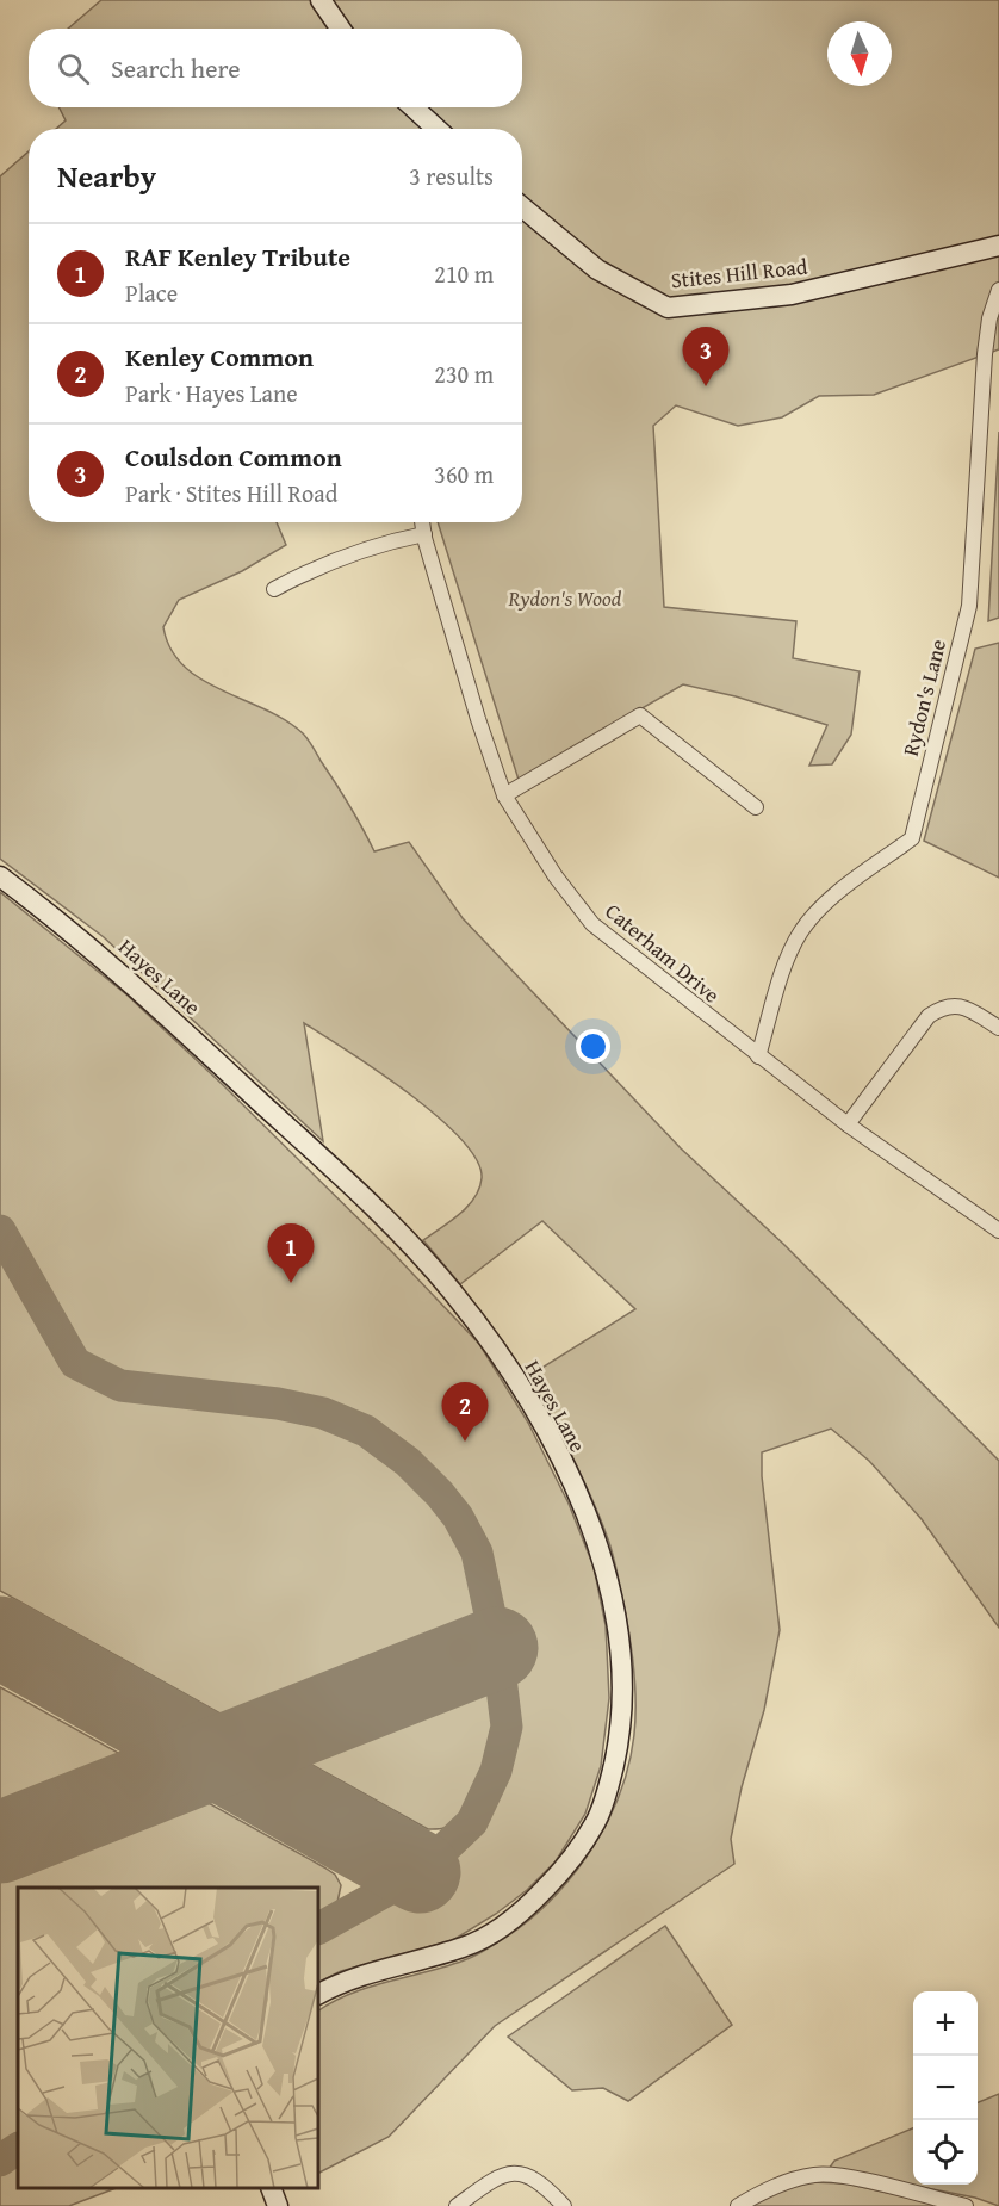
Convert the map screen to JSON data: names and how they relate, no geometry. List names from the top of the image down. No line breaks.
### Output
{"streets":{"street":["Stites Hill Road","Rydon's Lane","Caterham Drive","Hayes Lane"]},"crossings":[["Rydon's Lane","Caterham Drive"]],"parks":["Rydon's Wood"],"north":"bottom","page":{"search":"Search here","heading":["Nearby","3 results"],"list":[{"mark":"1","name":"RAF Kenley Tribute","note":"Place","value":"210 m"},{"mark":"2","name":"Kenley Common","note":"Park · Hayes Lane","value":"230 m"},{"mark":"3","name":"Coulsdon Common","note":"Park · Stites Hill Road","value":"360 m"}],"pins":["3","1","2"],"map_buttons":["+","−"]}}
